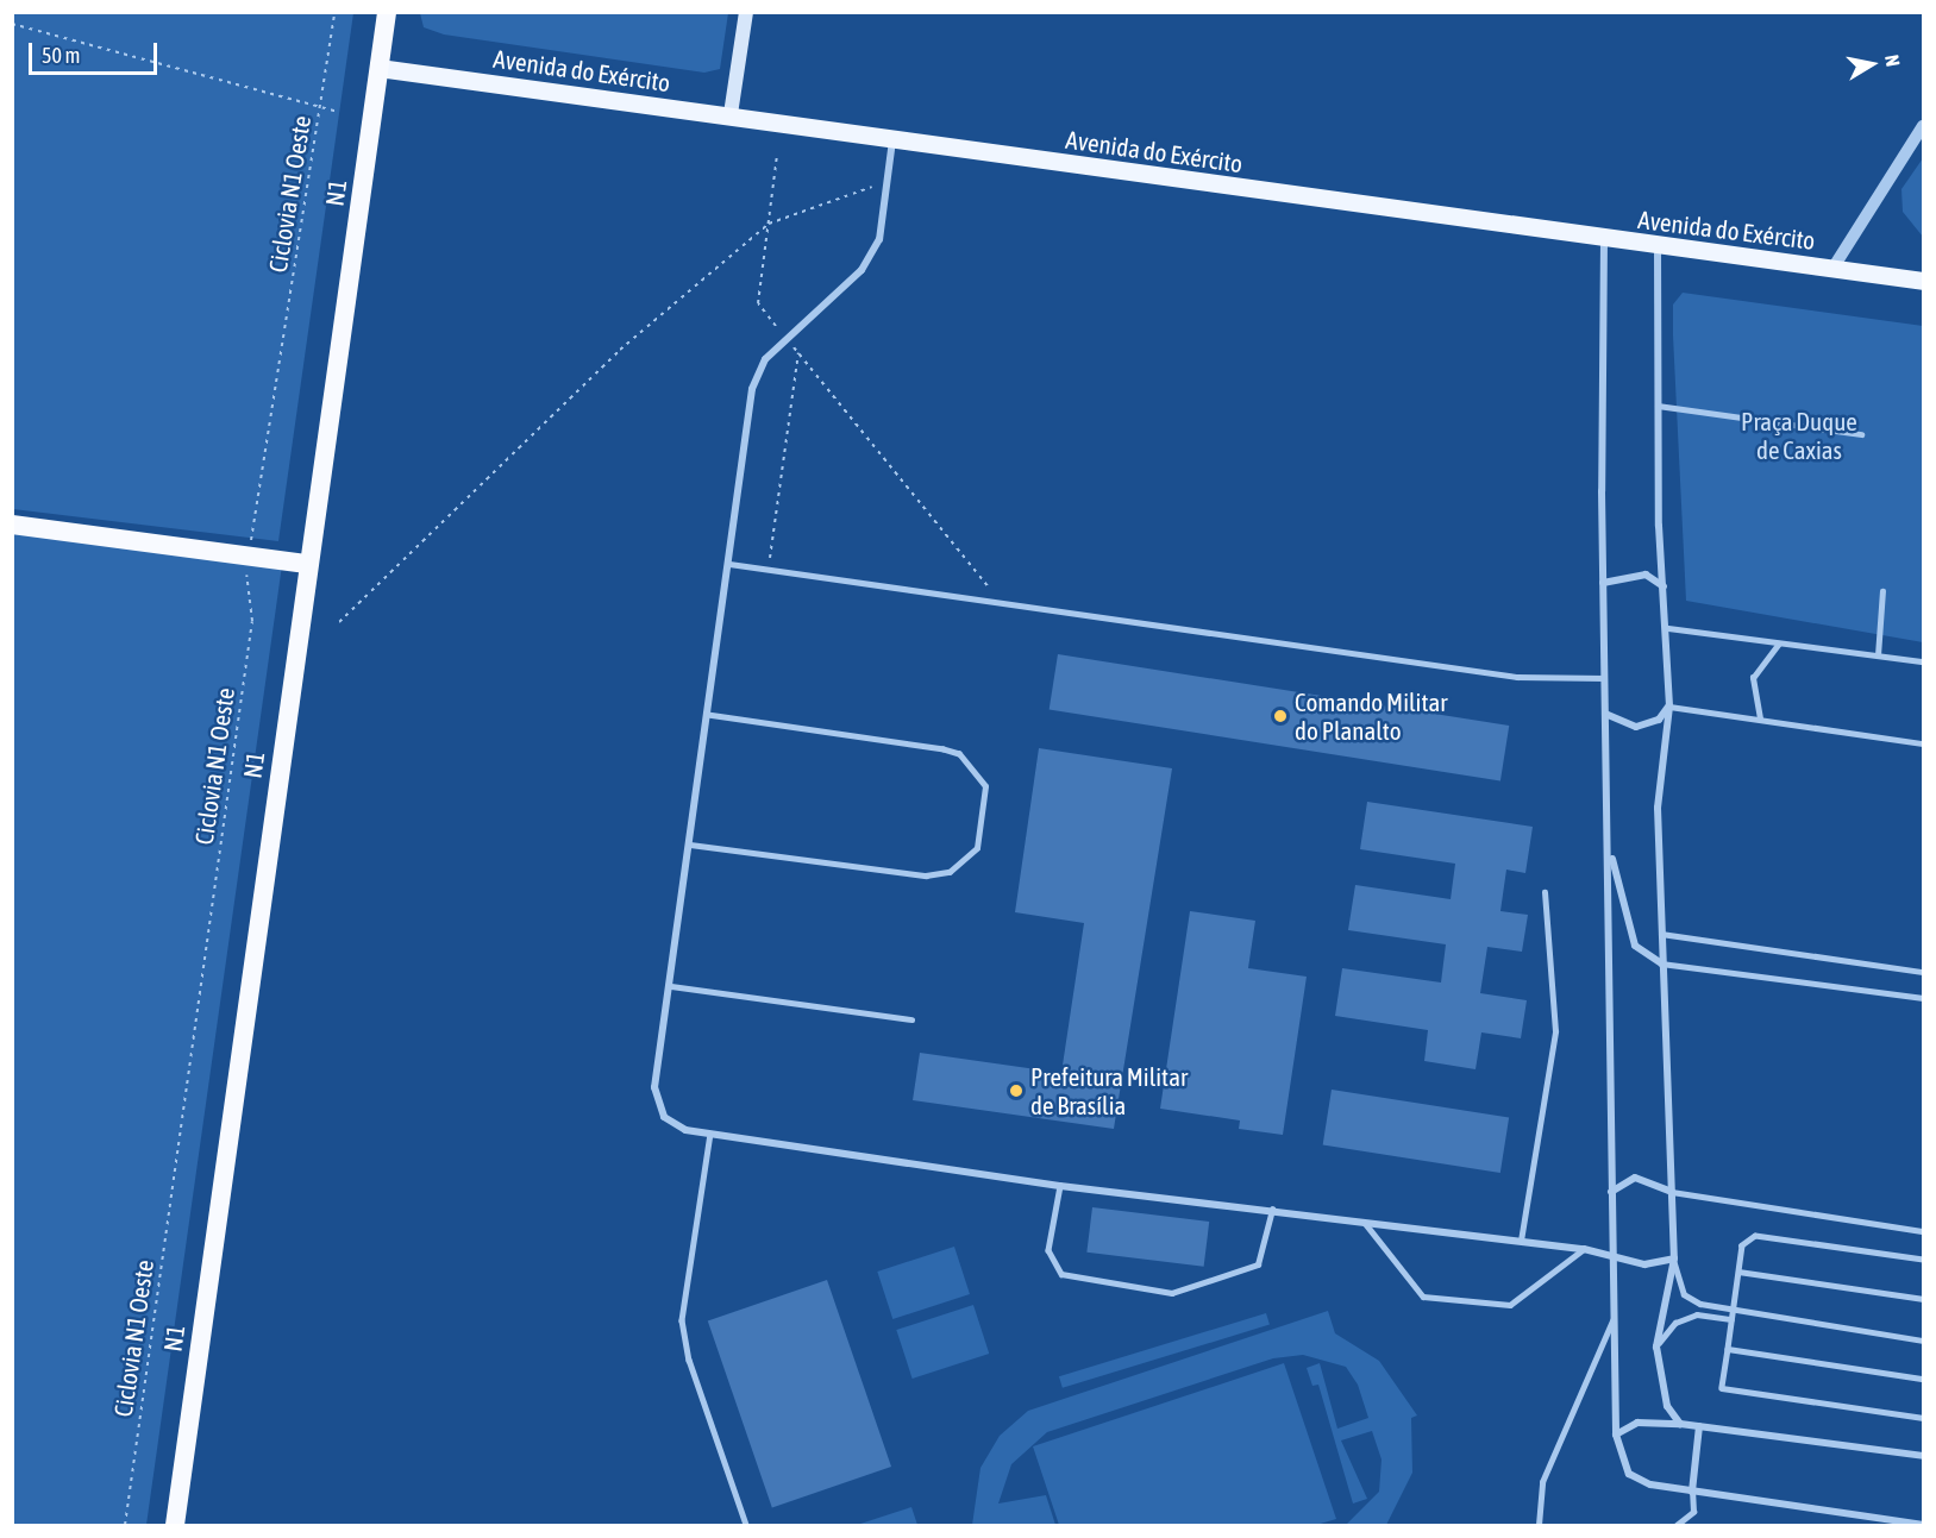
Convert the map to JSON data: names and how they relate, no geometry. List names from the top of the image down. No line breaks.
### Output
{"streets":{"highway":["N1"],"main road":["Avenida do Exército"],"path":["Ciclovia N1 Oeste"]},"crossings":[["Avenida do Exército","N1"]],"parks":["Praça Duque de Caxias"],"places":["Comando Militar do Planalto","Prefeitura Militar de Brasília"],"scale_bar":"50 m","north":"right"}
